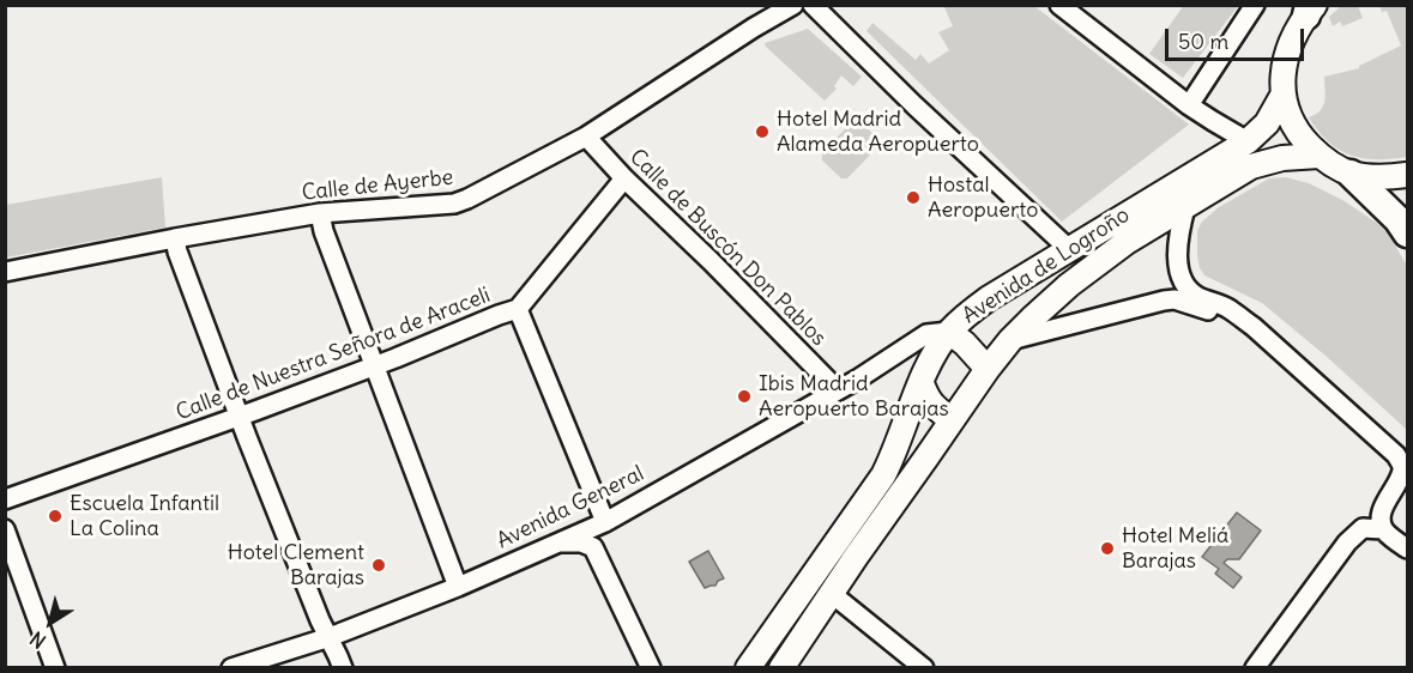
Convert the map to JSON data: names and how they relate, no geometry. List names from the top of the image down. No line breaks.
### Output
{"streets":{"main road":["Avenida de Logroño"],"street":["Calle de Ayerbe","Calle de Buscón Don Pablos","Calle de Nuestra Señora de Araceli","Avenida General"]},"crossings":[["Calle de Ayerbe","Calle de Buscón Don Pablos"],["Calle de Buscón Don Pablos","Calle de Nuestra Señora de Araceli"],["Calle de Buscón Don Pablos","Avenida General"],["Avenida de Logroño","Avenida General"]],"places":["Hotel Madrid Alameda Aeropuerto","Hostal Aeropuerto","Ibis Madrid Aeropuerto Barajas","Escuela Infantil La Colina","Hotel Meliá Barajas","Hotel Clement Barajas"],"scale_bar":"50 m","north":"bottom left"}
